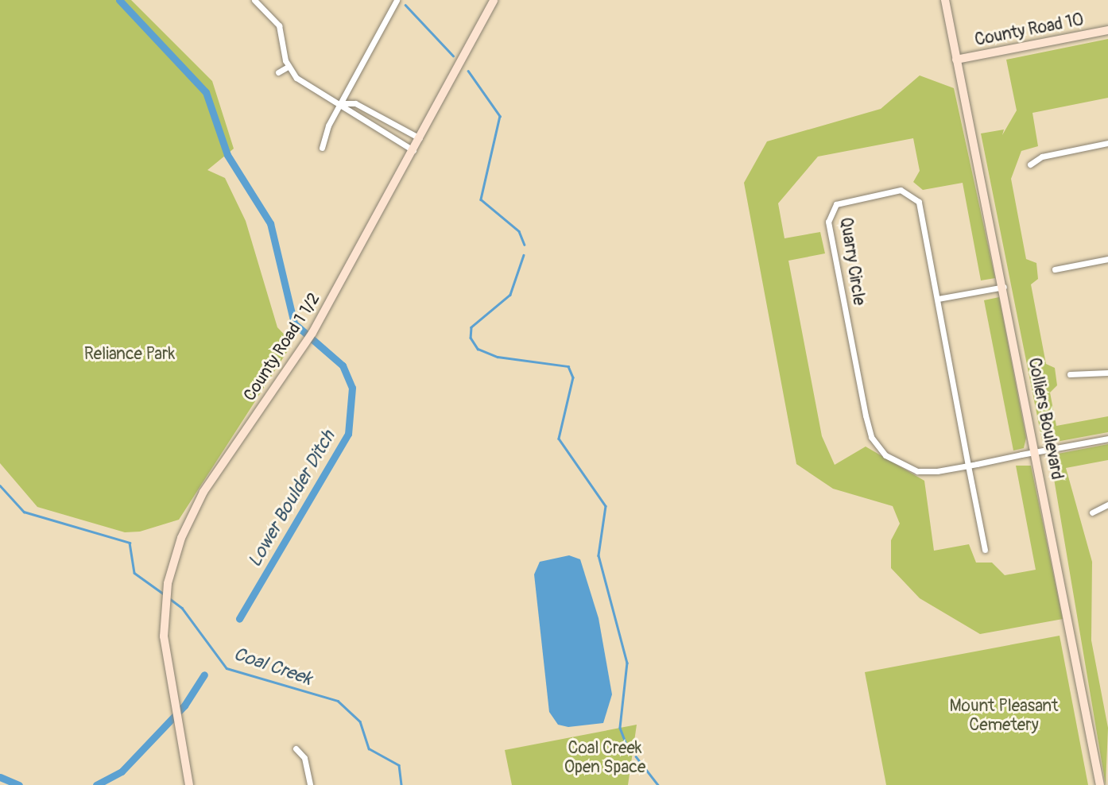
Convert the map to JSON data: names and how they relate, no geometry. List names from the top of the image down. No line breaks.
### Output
{"streets":{"street":["County Road 10","Quarry Circle","County Road 1 1/2","Colliers Boulevard"]},"crossings":[["County Road 10","Colliers Boulevard"],["Quarry Circle","Colliers Boulevard"]],"water":["Lower Boulder Ditch","Coal Creek"],"parks":["Reliance Park","Mount Pleasant Cemetery","Coal Creek Open Space"]}
